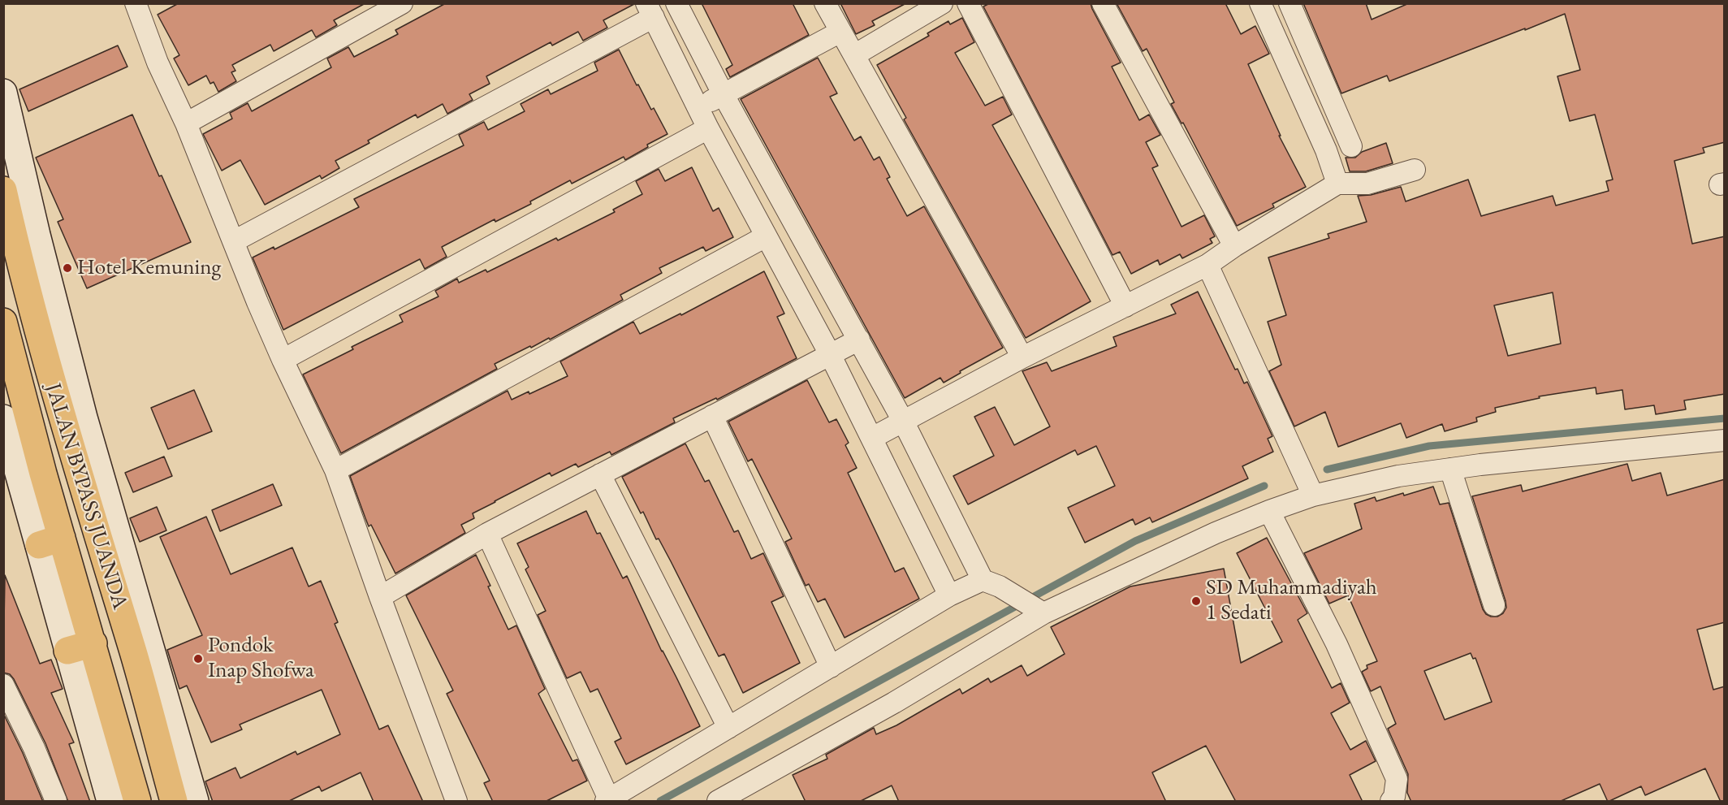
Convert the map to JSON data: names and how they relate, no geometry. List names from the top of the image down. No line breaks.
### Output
{"streets":{"highway":["JALAN BYPASS JUANDA"]},"places":["Hotel Kemuning","SD Muhammadiyah 1 Sedati","Pondok Inap Shofwa"]}
